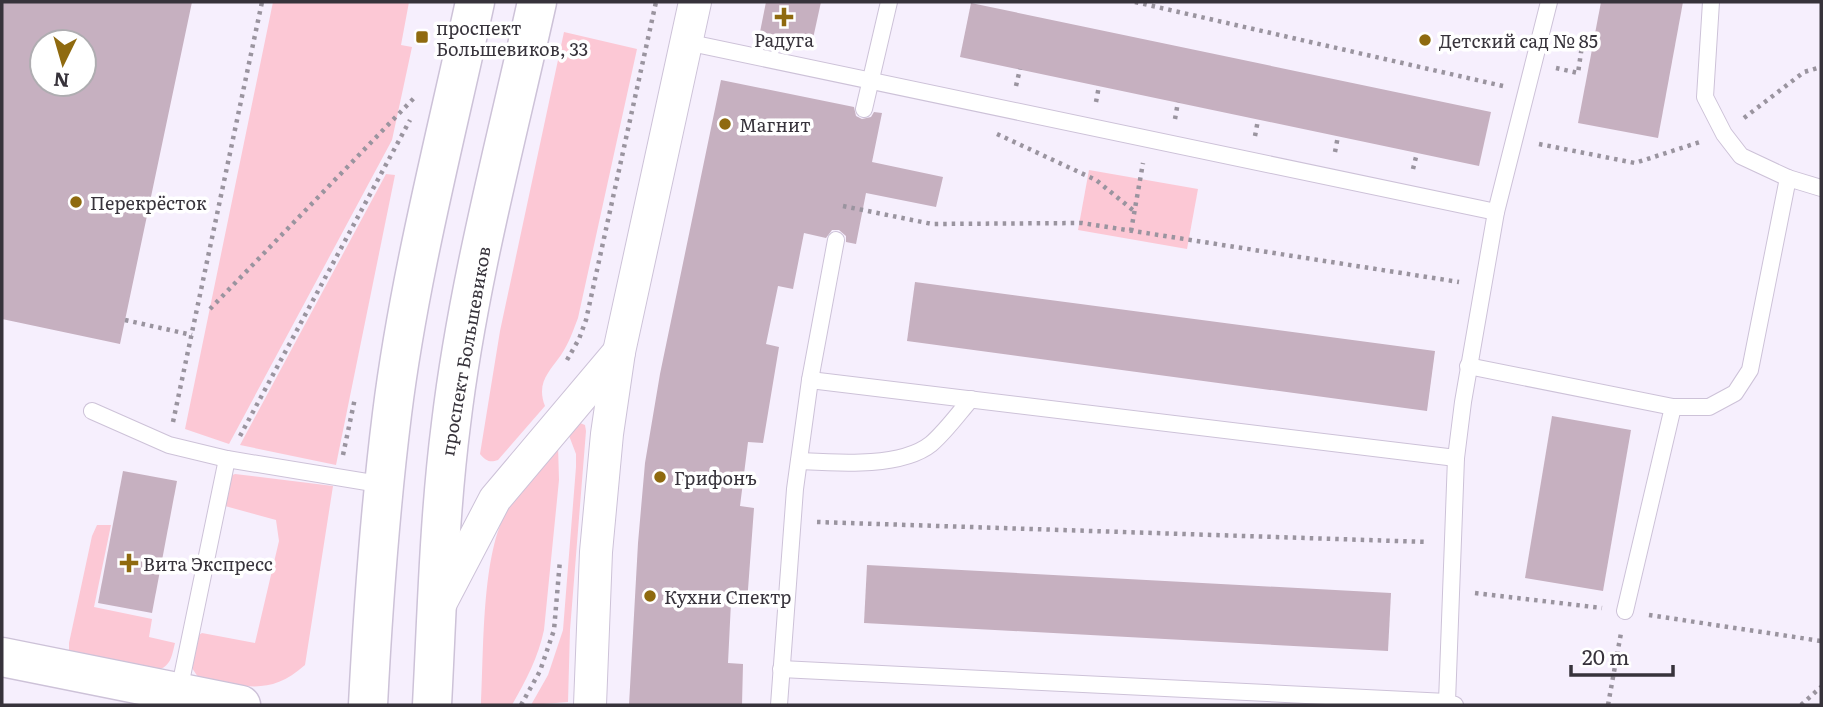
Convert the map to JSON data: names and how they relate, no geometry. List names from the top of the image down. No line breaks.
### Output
{"streets":{"main road":["проспект Большевиков"]},"places":{"health":["Радуга","Вита Экспресс"],"transit":["проспект Большевиков, 33"],"other":["Детский сад № 85","Магнит","Перекрёсток","Грифонъ","Кухни Спектр"]},"scale_bar":"20 m","north":"bottom"}
